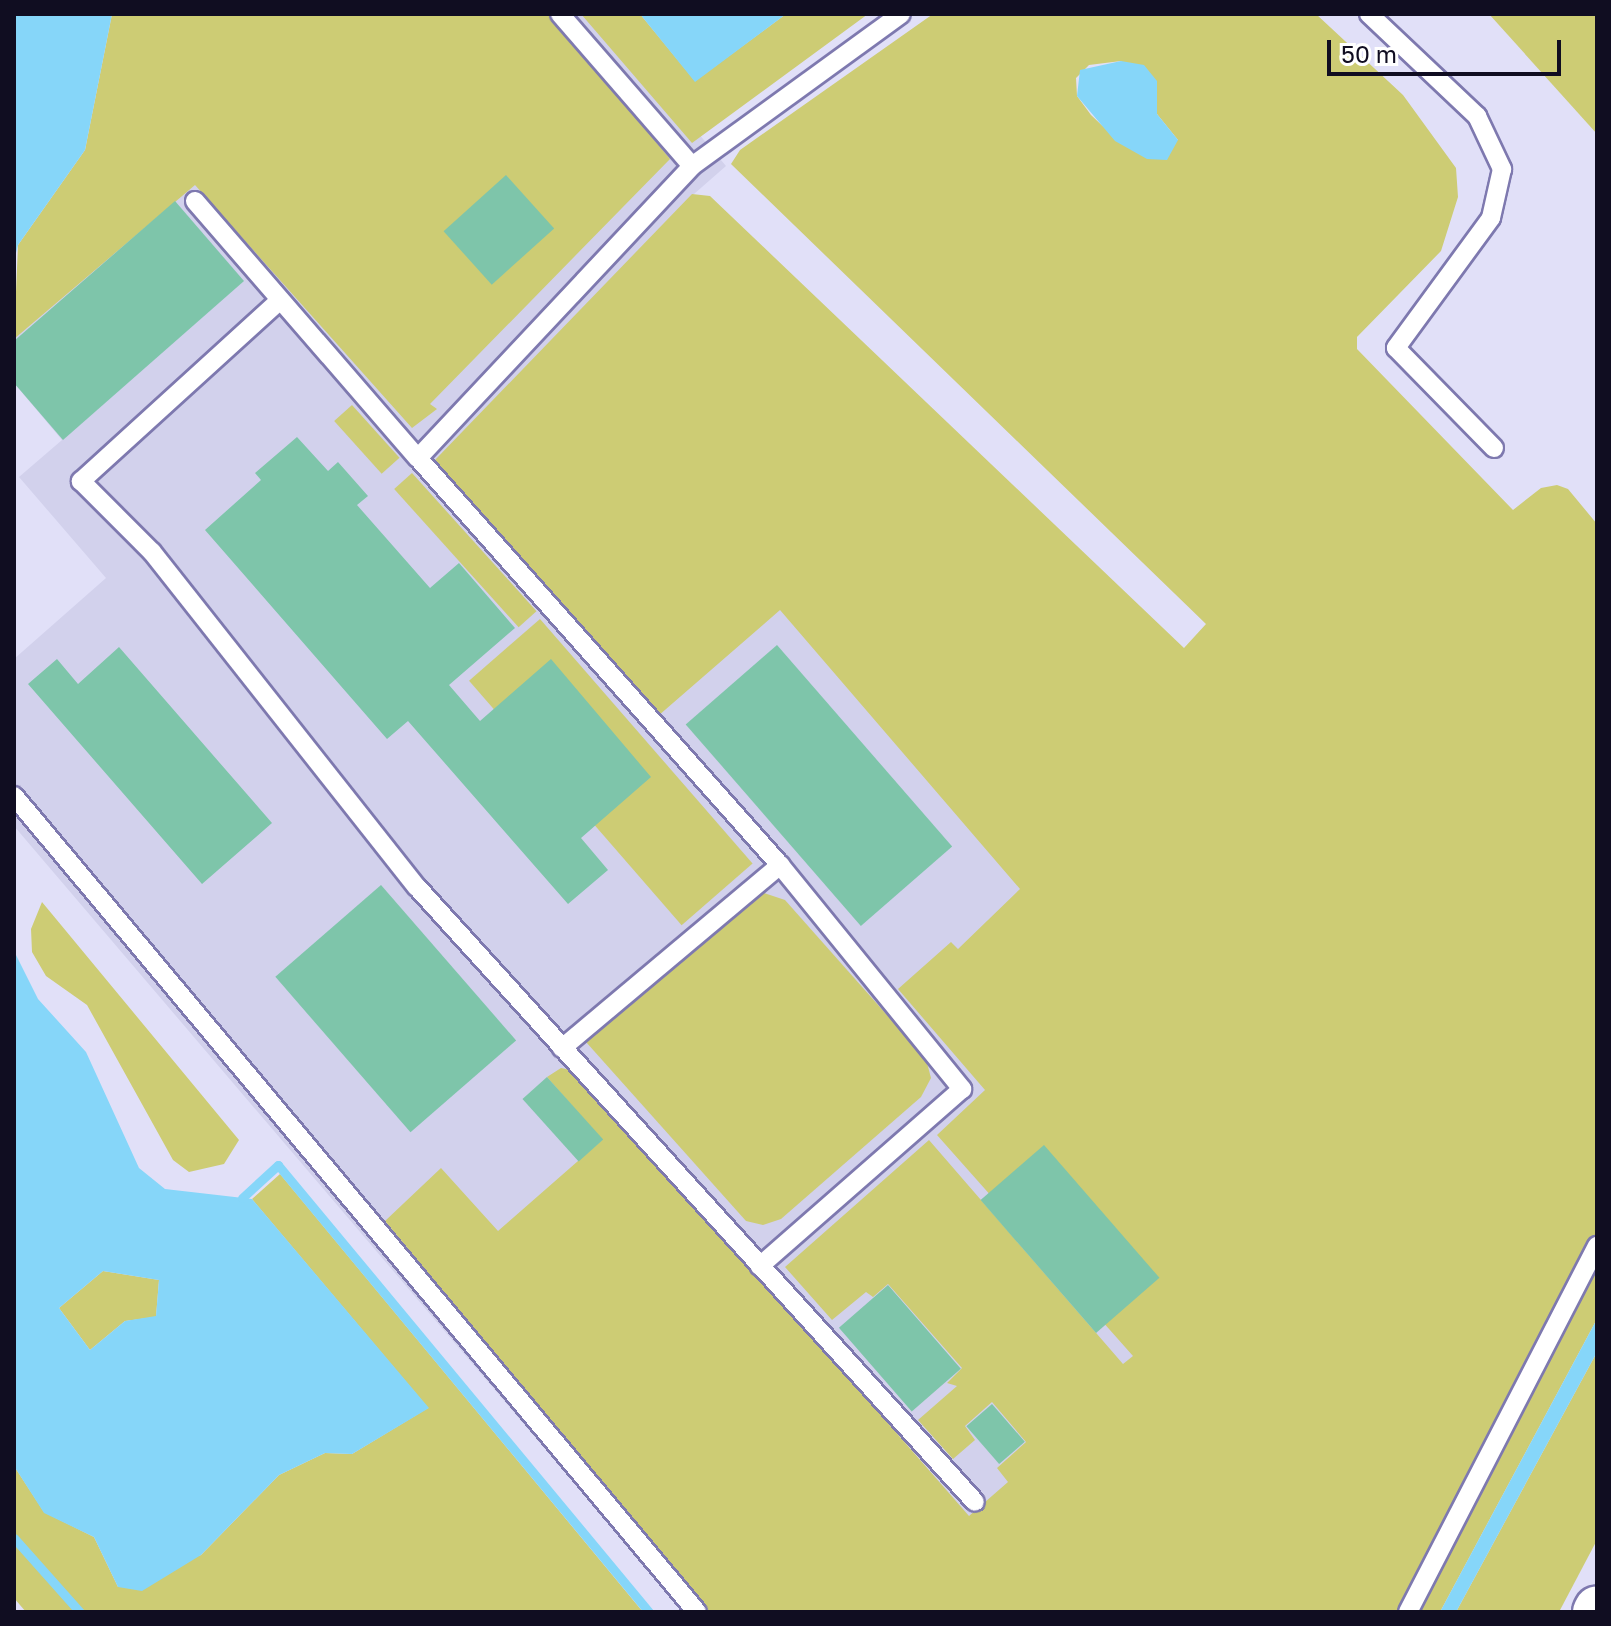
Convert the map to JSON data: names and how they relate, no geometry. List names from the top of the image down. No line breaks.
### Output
{"scale_bar":"50 m"}
